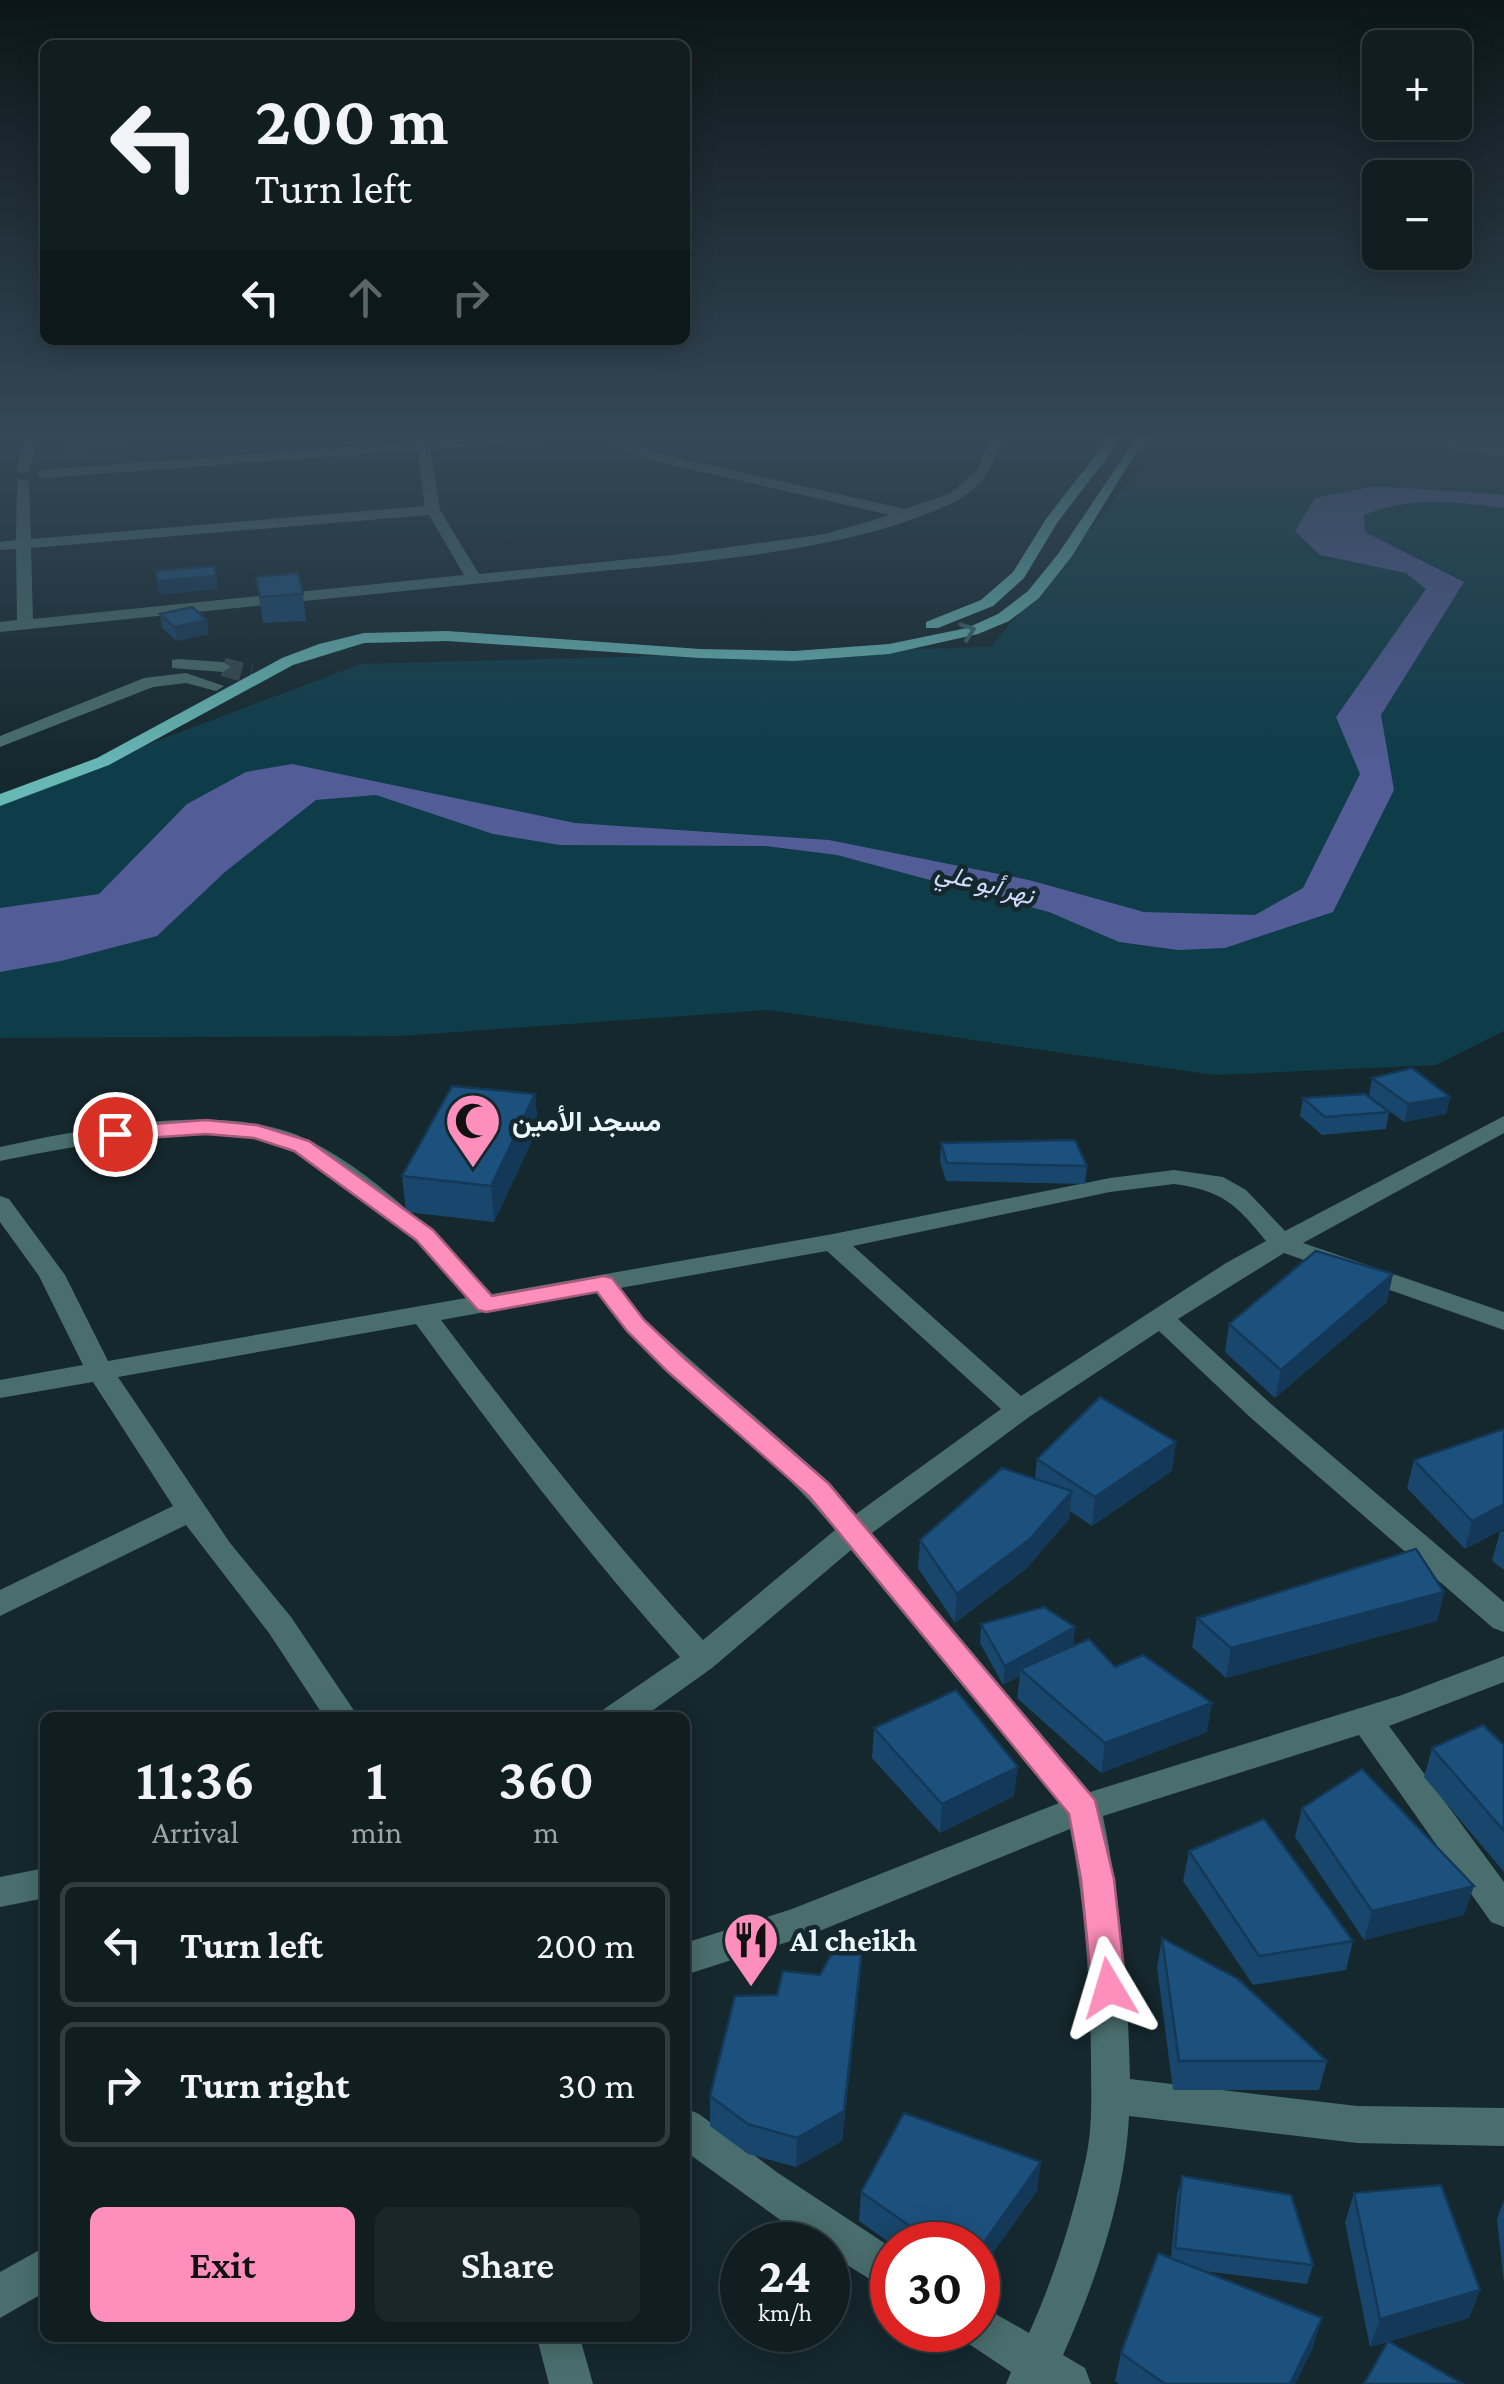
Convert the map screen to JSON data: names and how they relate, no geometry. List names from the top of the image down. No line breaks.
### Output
{"water":["نهر أبو علي"],"places":{"mosque":["مسجد الأمين"],"restaurant":["Al cheikh"]},"page":{"map_buttons":["+","−"],"turn":["200 m","Turn left"],"eta":["11:36","Arrival","1","min","360","m"],"list":[{"name":"Turn left","value":"200 m"},{"name":"Turn right","value":"30 m"}],"buttons":["Exit","Share"],"speed":"24 km/h","limit":"30"}}
